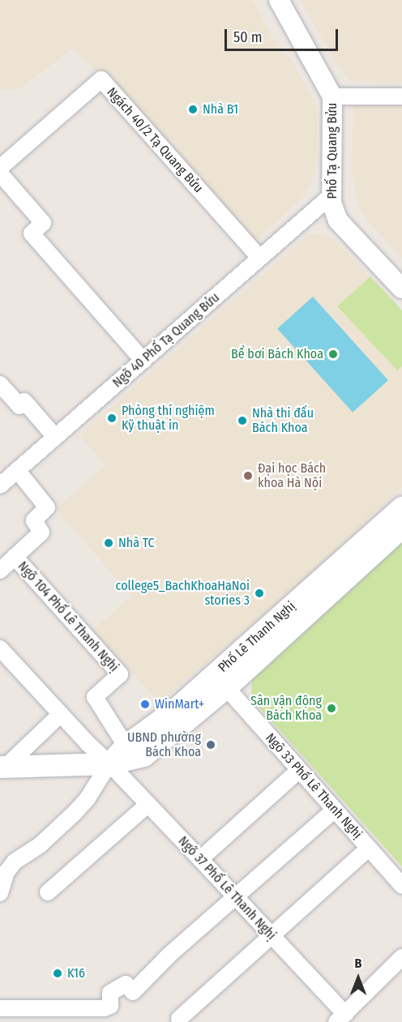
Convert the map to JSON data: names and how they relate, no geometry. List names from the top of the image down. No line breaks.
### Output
{"streets":{"main road":["Phố Lê Thanh Nghị"],"street":["Ngách 40/2 Tạ Quang Bửu","Phố Tạ Quang Bửu","Ngõ 40 Phố Tạ Quang Bửu","Ngõ 104 Phố Lê Thanh Nghị","Ngõ 33 Phố Lê Thanh Nghị","Ngõ 37 Phố Lê Thanh Nghị"]},"crossings":[["Ngách 40/2 Tạ Quang Bửu","Ngõ 40 Phố Tạ Quang Bửu"],["Phố Tạ Quang Bửu","Ngõ 40 Phố Tạ Quang Bửu"],["Ngõ 40 Phố Tạ Quang Bửu","Ngõ 104 Phố Lê Thanh Nghị"],["Ngõ 104 Phố Lê Thanh Nghị","Phố Lê Thanh Nghị"],["Phố Lê Thanh Nghị","Ngõ 33 Phố Lê Thanh Nghị"],["Phố Lê Thanh Nghị","Ngõ 37 Phố Lê Thanh Nghị"]],"places":["Nhà B1","Bể bơi Bách Khoa","Phòng thí nghiệm Kỹ thuật in","Nhà thi đấu Bách Khoa","Đại học Bách khoa Hà Nội","Nhà TC","college5_BachKhoaHaNoi stories 3","WinMart+","Sân vận động Bách Khoa","UBND phường Bách Khoa","K16"],"scale_bar":"50 m","north":"top"}
